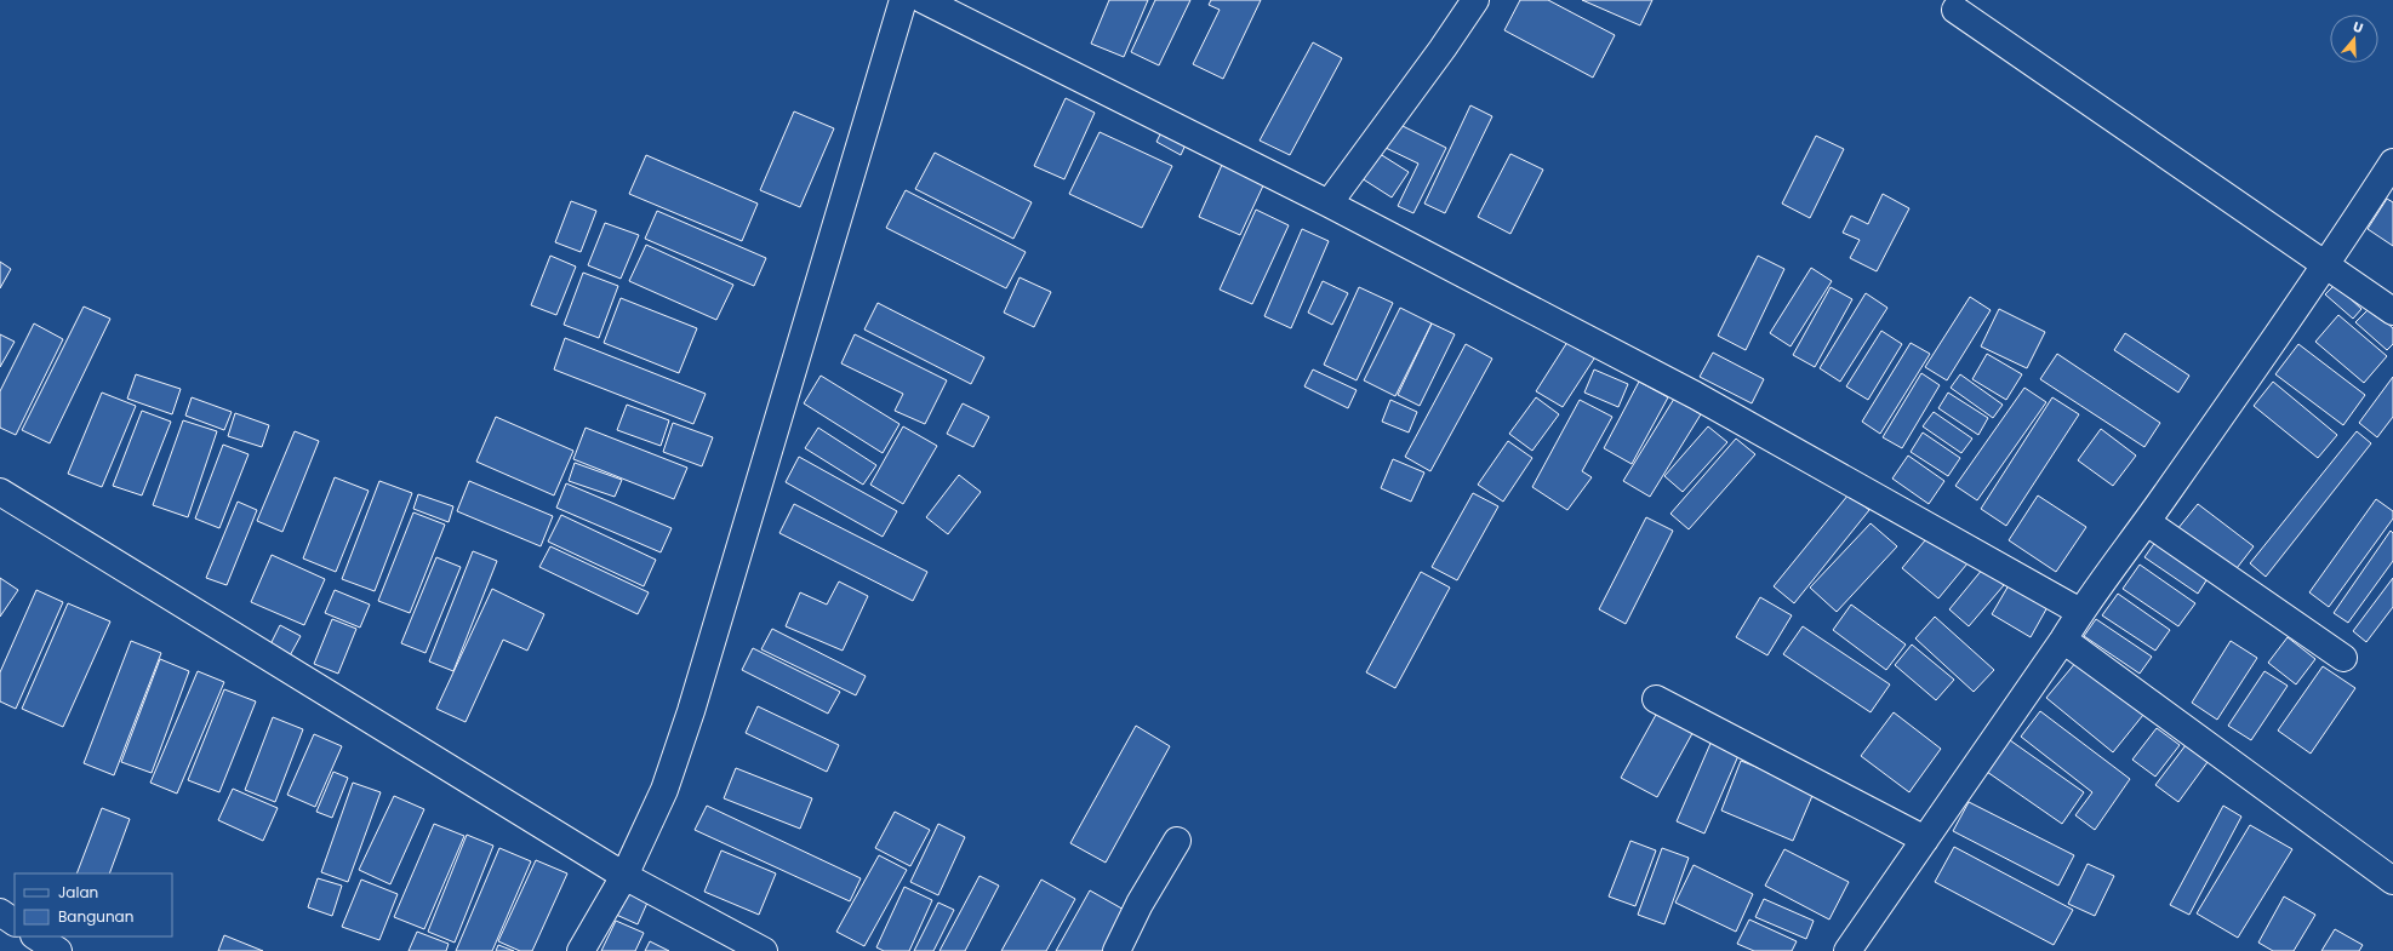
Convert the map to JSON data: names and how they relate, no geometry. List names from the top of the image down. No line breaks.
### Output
{"legend":["Jalan","Bangunan"],"north":"top"}
